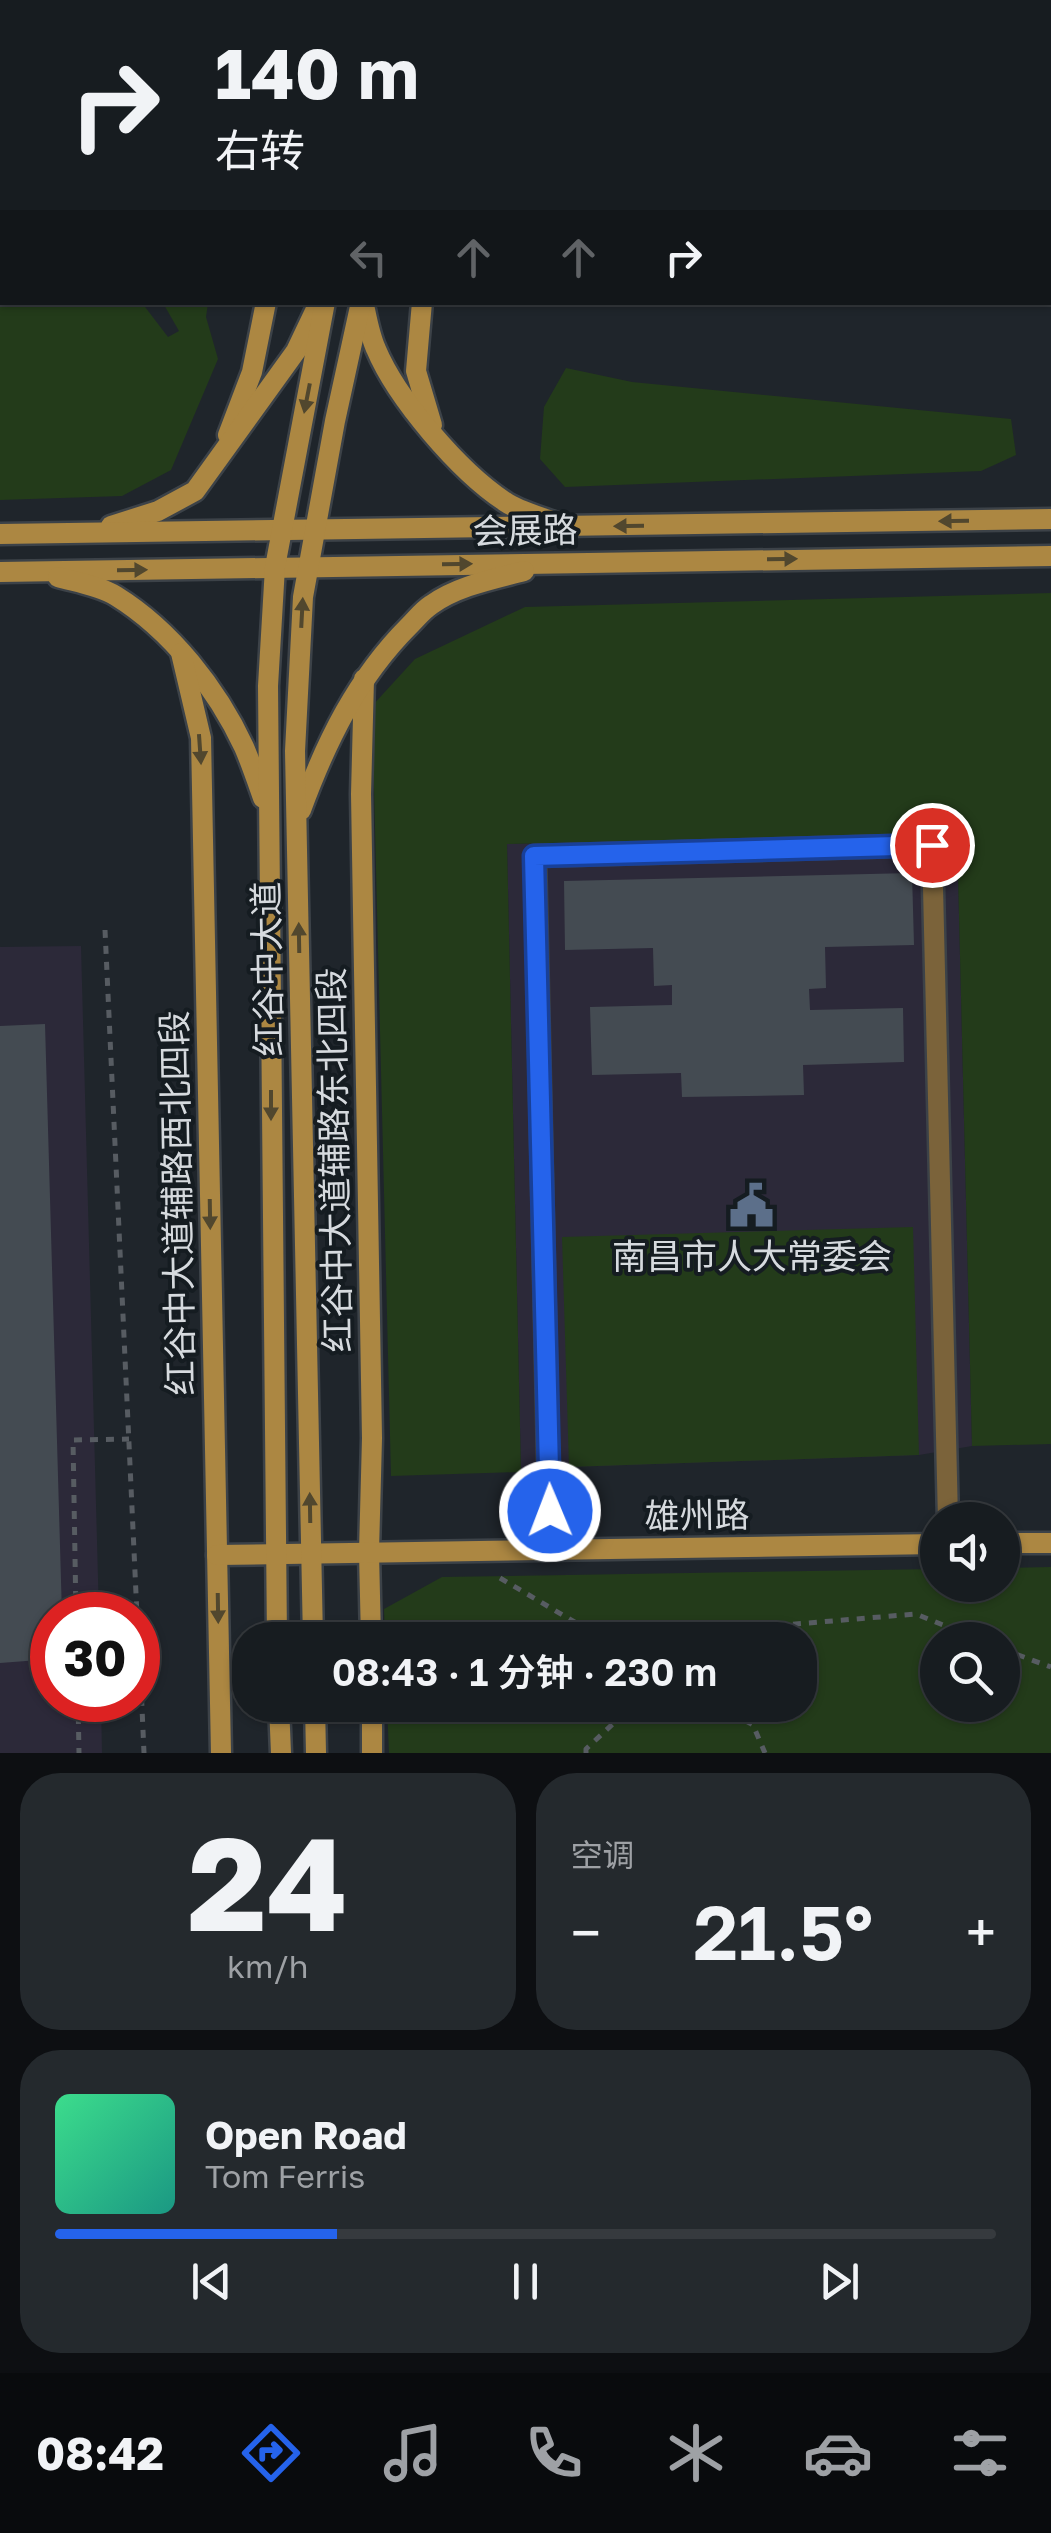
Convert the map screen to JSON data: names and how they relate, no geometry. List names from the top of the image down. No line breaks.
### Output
{"streets":{"main road":["会展路","红谷中大道","红谷中大道辅路东北四段","红谷中大道辅路西北四段","雄州路"]},"crossings":[["会展路","红谷中大道"],["红谷中大道","雄州路"],["红谷中大道辅路东北四段","雄州路"],["红谷中大道辅路西北四段","雄州路"]],"one_way":["红谷中大道辅路西北四段"],"places":{"public building":["南昌市人大常委会"]},"page":{"turn":["140 m","右转"],"limit":"30","trip":"08:43 · 1 分钟 · 230 m","tile":[["24","km/h"],"空调"],"heat":["−","21.5°","+"],"song":["Open Road","Tom Ferris"],"tabs":"08:42"}}
